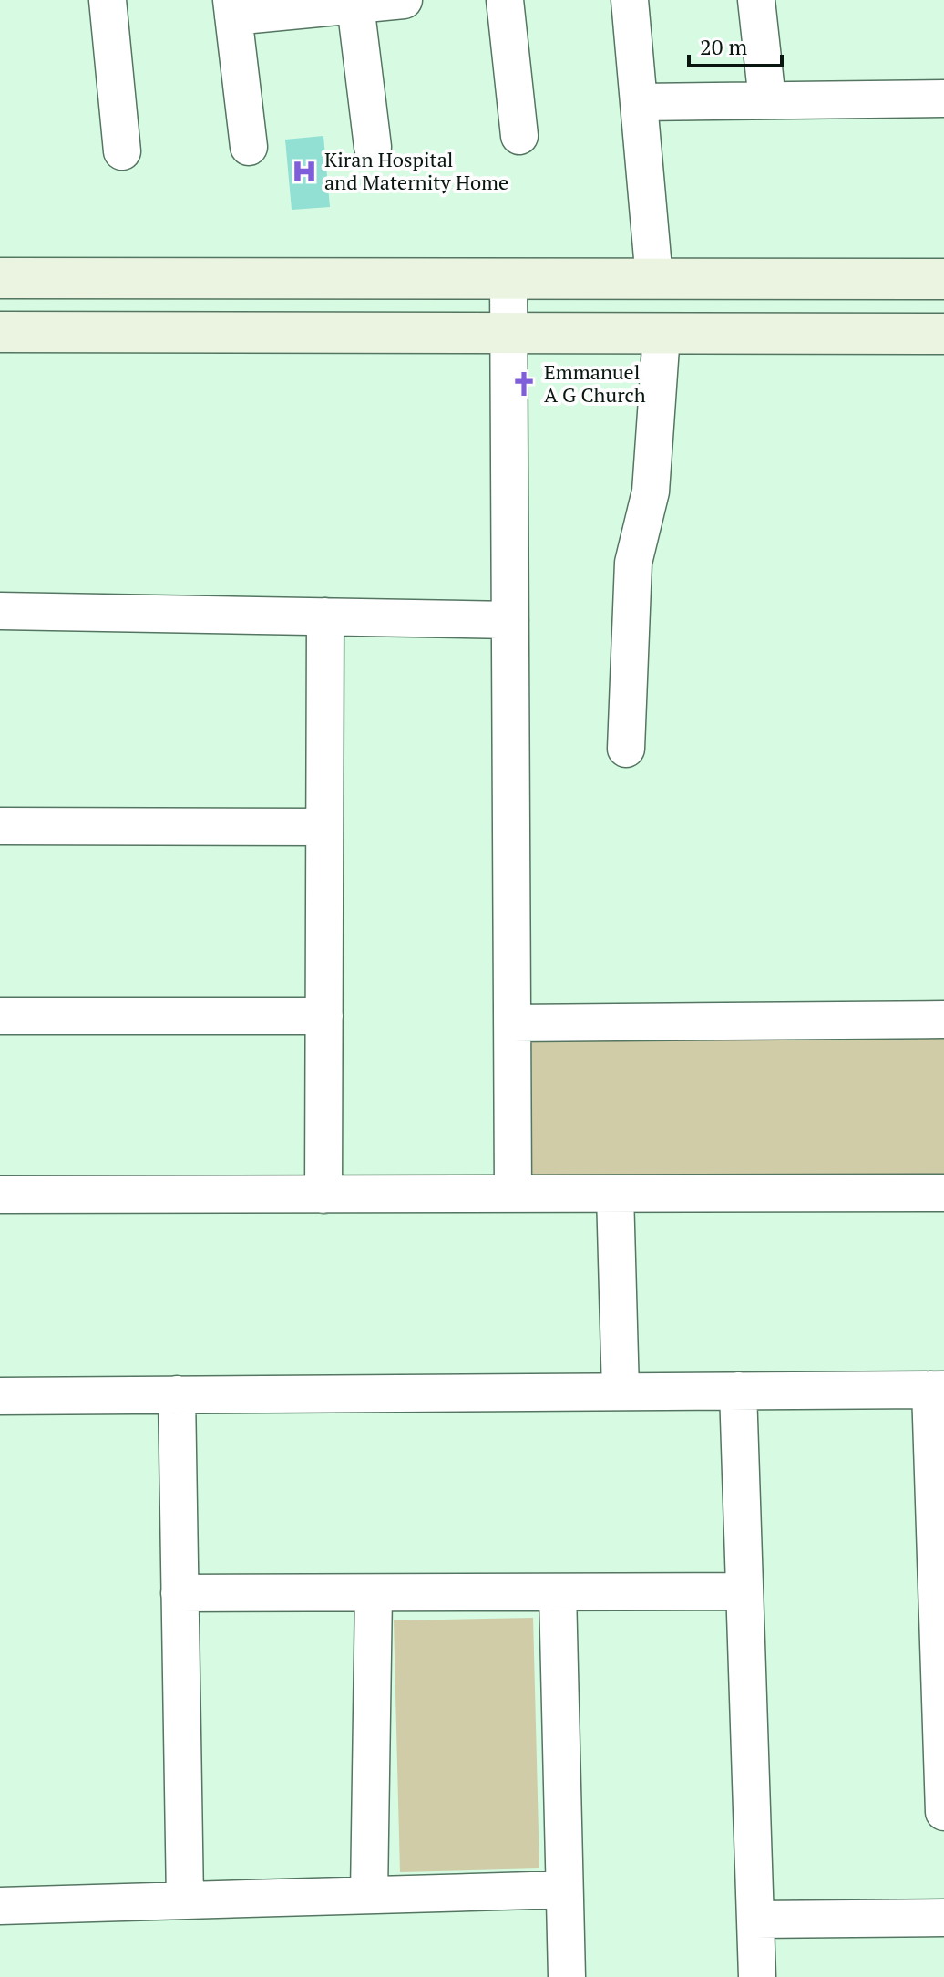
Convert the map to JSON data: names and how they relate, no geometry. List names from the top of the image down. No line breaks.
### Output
{"places":{"hospital":["Kiran Hospital and Maternity Home"],"church":["Emmanuel A G Church"]},"scale_bar":"20 m"}
